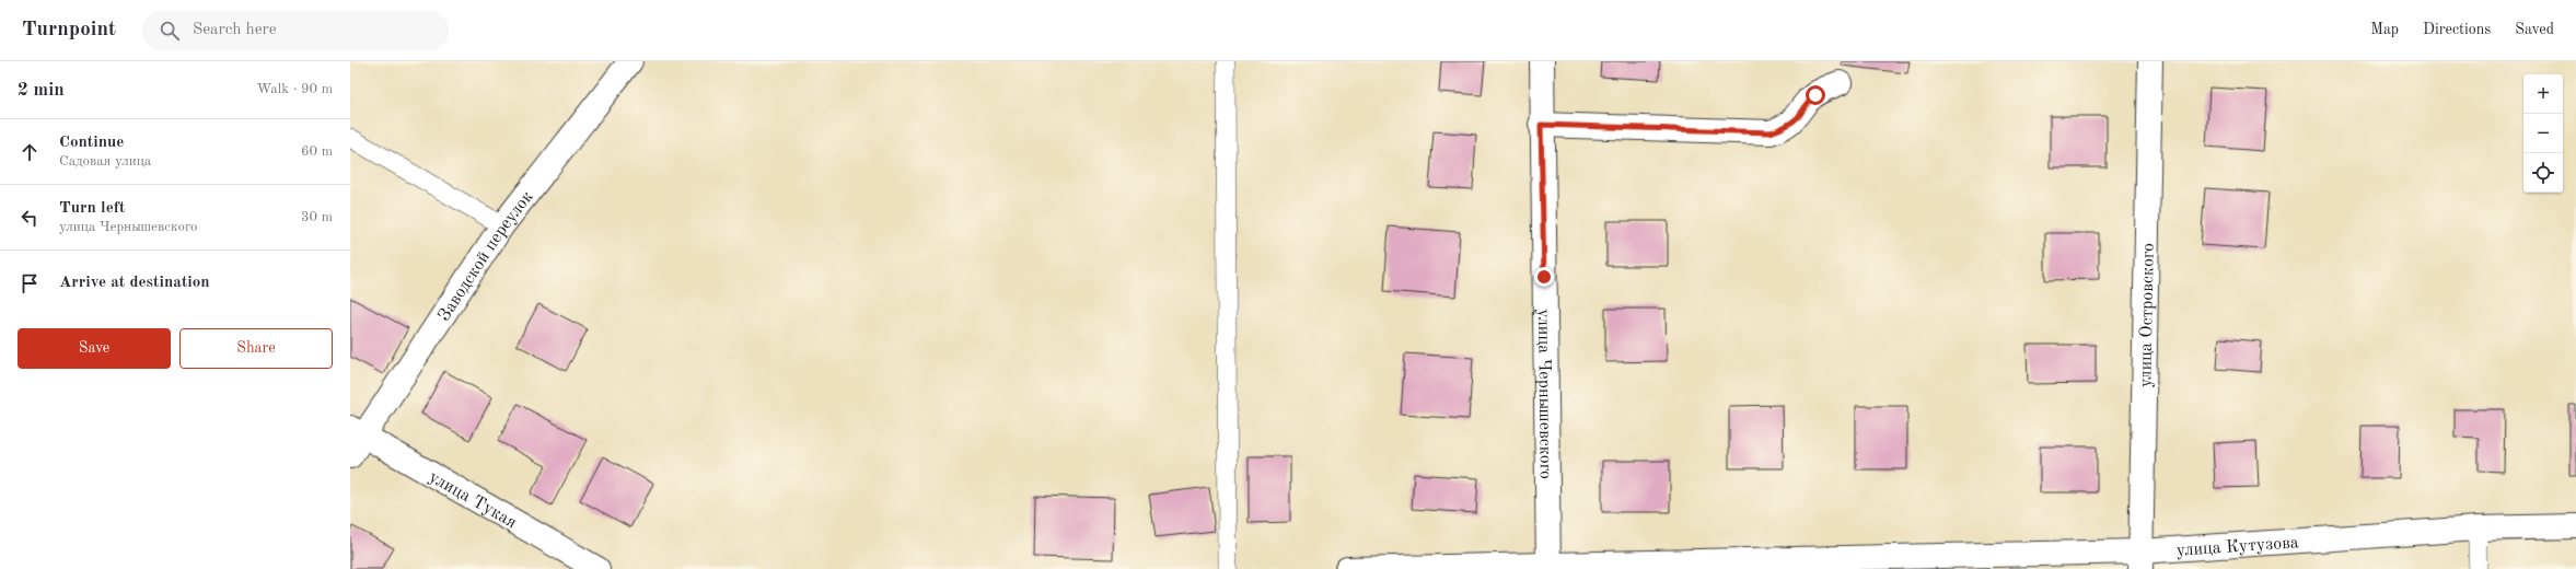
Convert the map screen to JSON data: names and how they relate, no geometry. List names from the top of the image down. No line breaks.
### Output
{"streets":{"street":["Заводской переулок","улица Островского","улица Чернышевского","улица Тукая","улица Кутузова"]},"crossings":[["Заводской переулок","улица Тукая"],["улица Островского","улица Кутузова"],["улица Чернышевского","улица Кутузова"]],"page":{"header":"Turnpoint","search":"Search here","nav":["Map","Directions","Saved"],"heading":["2 min","Walk · 90 m"],"map_buttons":["+","−"],"list":[["Continue","Садовая улица","60 m"],["Turn left","улица Чернышевского","30 m"],"Arrive at destination"],"buttons":["Save","Share"]}}
